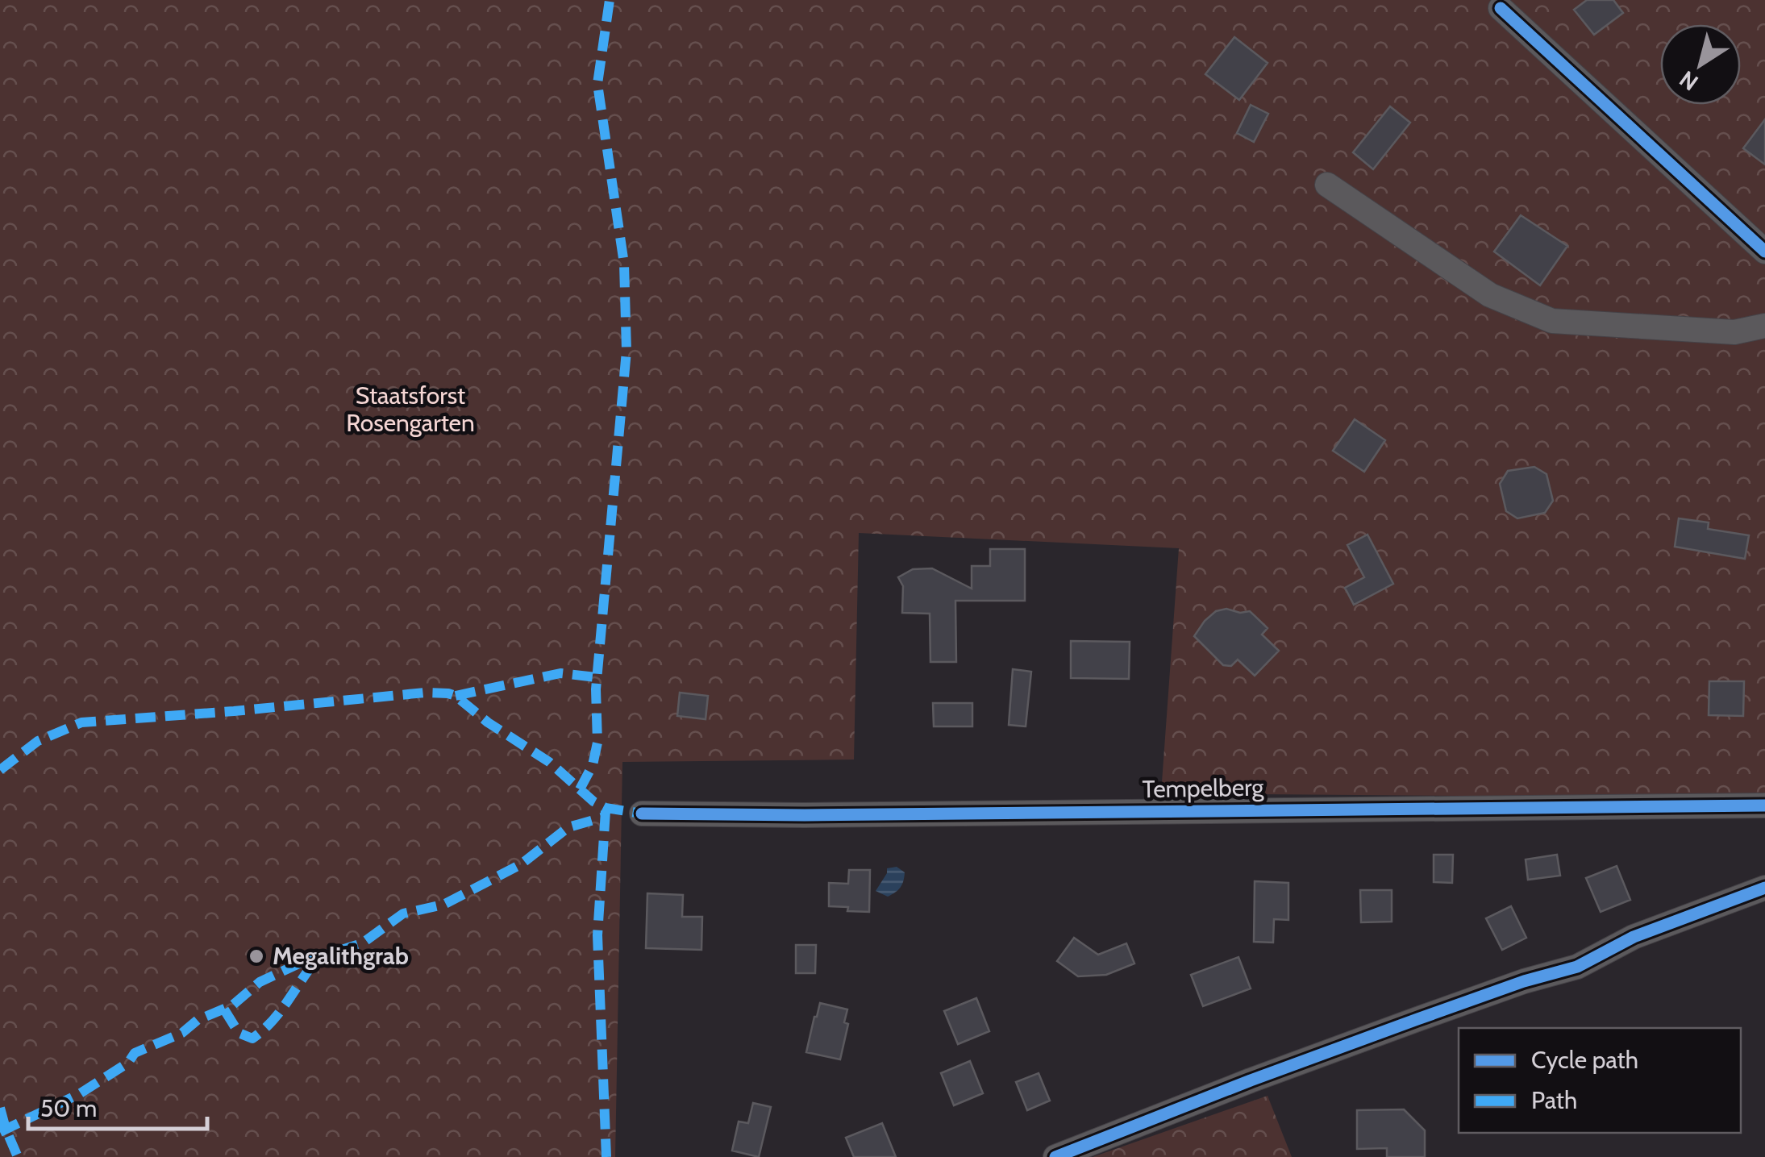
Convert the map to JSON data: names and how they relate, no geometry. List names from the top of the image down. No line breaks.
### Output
{"streets":{"street":["Tempelberg"]},"parks":["Staatsforst Rosengarten"],"places":["Megalithgrab"],"legend":["Cycle path","Path"],"scale_bar":"50 m","north":"bottom left"}
